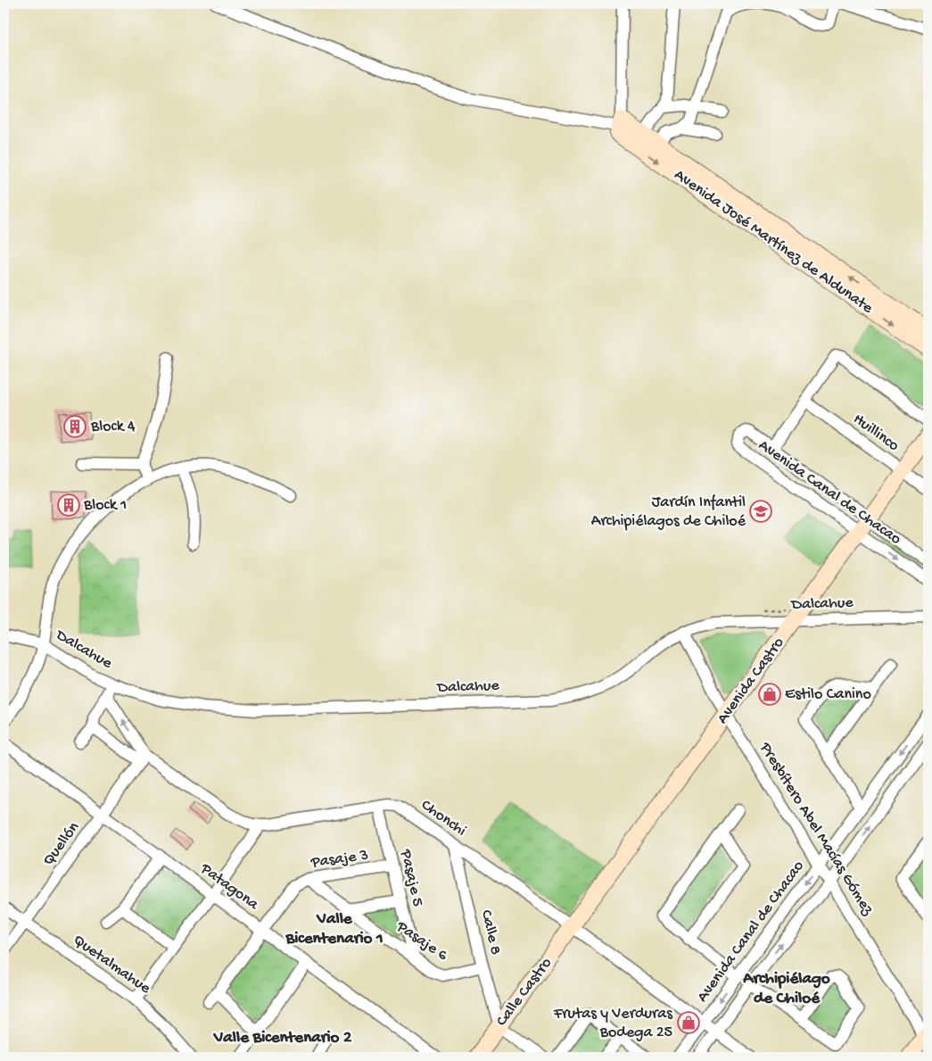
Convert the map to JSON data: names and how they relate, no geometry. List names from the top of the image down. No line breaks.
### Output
{"streets":{"street":["Avenida José Martínez de Aldunate","Huillinco","Avenida Canal de Chacao","Dalcahue","Avenida Castro","Chonchi","Presbítero Abel Macías Gómez","Quellón","Pasaje 3","Pasaje 5","Patagona","Calle 8","Pasaje 6","Quetalmahue","Calle Castro"]},"crossings":[["Huillinco","Avenida Castro"],["Avenida Canal de Chacao","Avenida Castro"],["Avenida Canal de Chacao","Chonchi"],["Avenida Canal de Chacao","Presbítero Abel Macías Gómez"],["Dalcahue","Avenida Castro"],["Dalcahue","Presbítero Abel Macías Gómez"],["Avenida Castro","Chonchi"],["Avenida Castro","Presbítero Abel Macías Gómez"],["Avenida Castro","Calle Castro"],["Chonchi","Quellón"],["Chonchi","Pasaje 5"],["Chonchi","Calle 8"],["Chonchi","Calle Castro"],["Quellón","Patagona"],["Quellón","Quetalmahue"],["Pasaje 3","Pasaje 5"],["Pasaje 3","Patagona"],["Pasaje 3","Pasaje 6"],["Pasaje 5","Pasaje 6"],["Calle 8","Pasaje 6"],["Calle 8","Calle Castro"]],"districts":["Valle Bicentenario 1","Archipiélago de Chiloé","Valle Bicentenario 2"],"places":{"building":["Block 4","Block 1"],"school or university":["Jardín Infantil Archipiélagos de Chiloé"],"shop":["Estilo Canino","Frutas y Verduras Bodega 25"]}}
